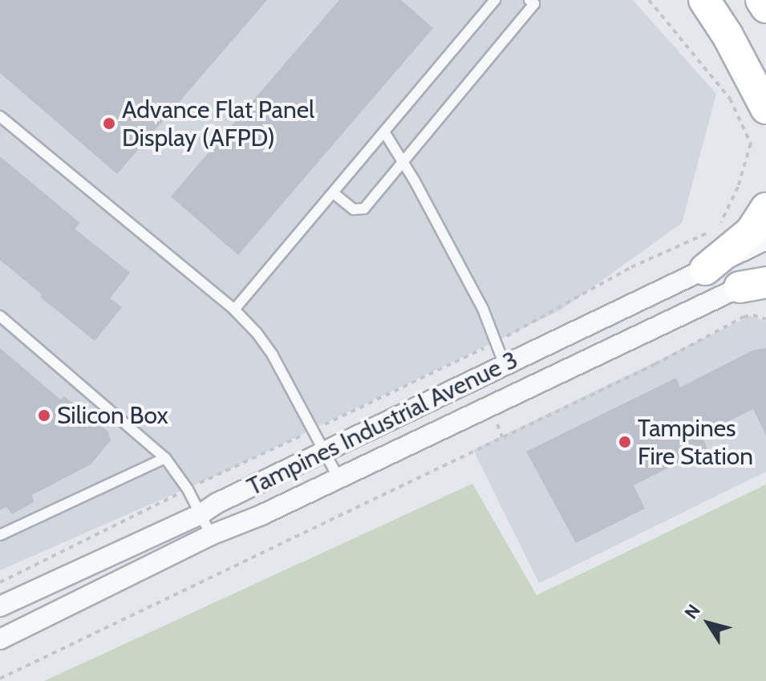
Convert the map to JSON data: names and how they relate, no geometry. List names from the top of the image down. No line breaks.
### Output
{"streets":{"street":["Tampines Industrial Avenue 3"]},"places":["Advance Flat Panel Display (AFPD)","Silicon Box","Tampines Fire Station"],"north":"top left"}
